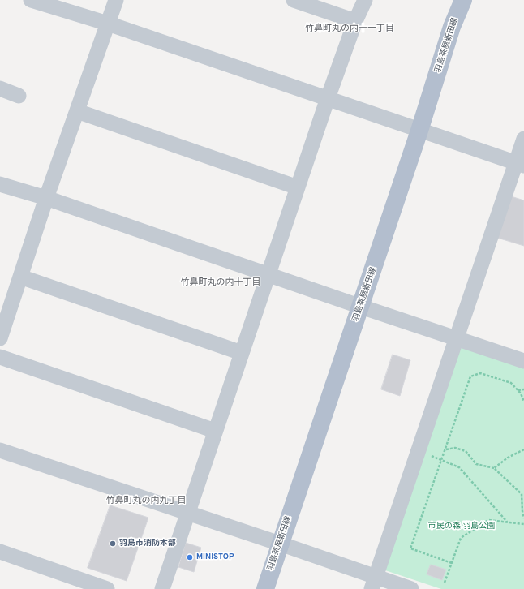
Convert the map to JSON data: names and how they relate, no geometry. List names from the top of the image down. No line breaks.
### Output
{"streets":{"main road":["羽島茶屋新田線"]},"districts":["竹鼻町丸の内十一丁目","竹鼻町丸の内十丁目","竹鼻町丸の内九丁目"],"parks":["市民の森 羽島公園"],"places":["羽島市消防本部","MINISTOP"]}
